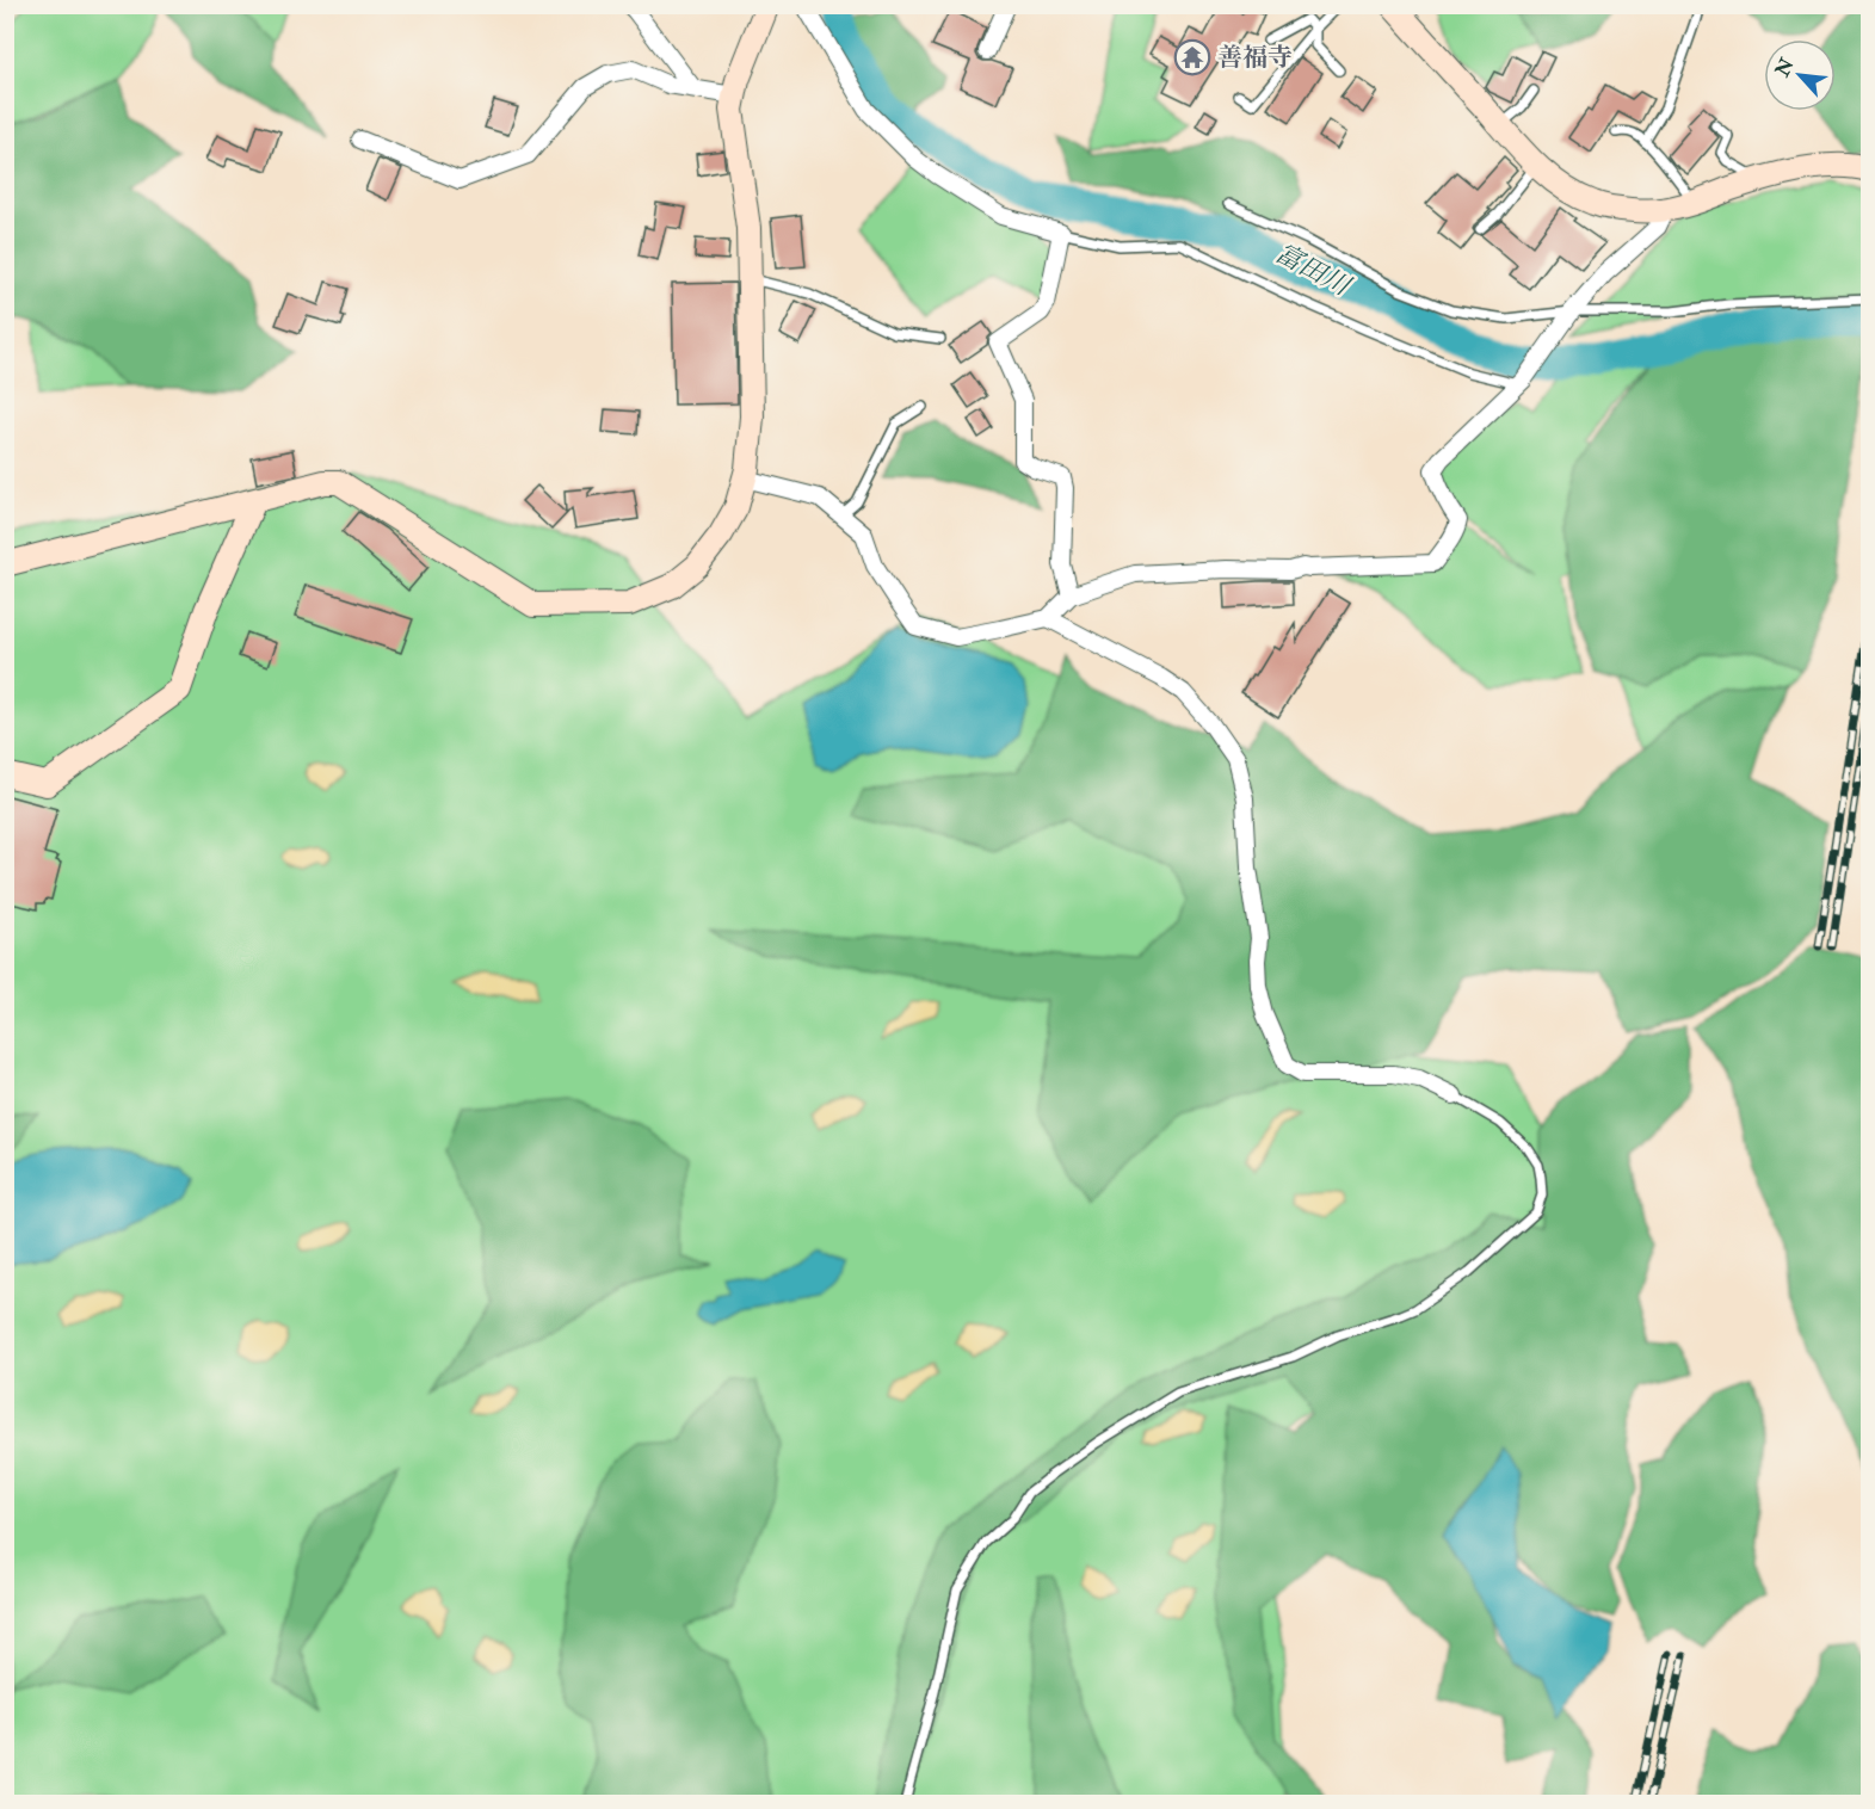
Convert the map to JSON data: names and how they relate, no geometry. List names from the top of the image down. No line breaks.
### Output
{"water":["富田川"],"places":{"temple":["善福寺"]},"north":"top left"}
